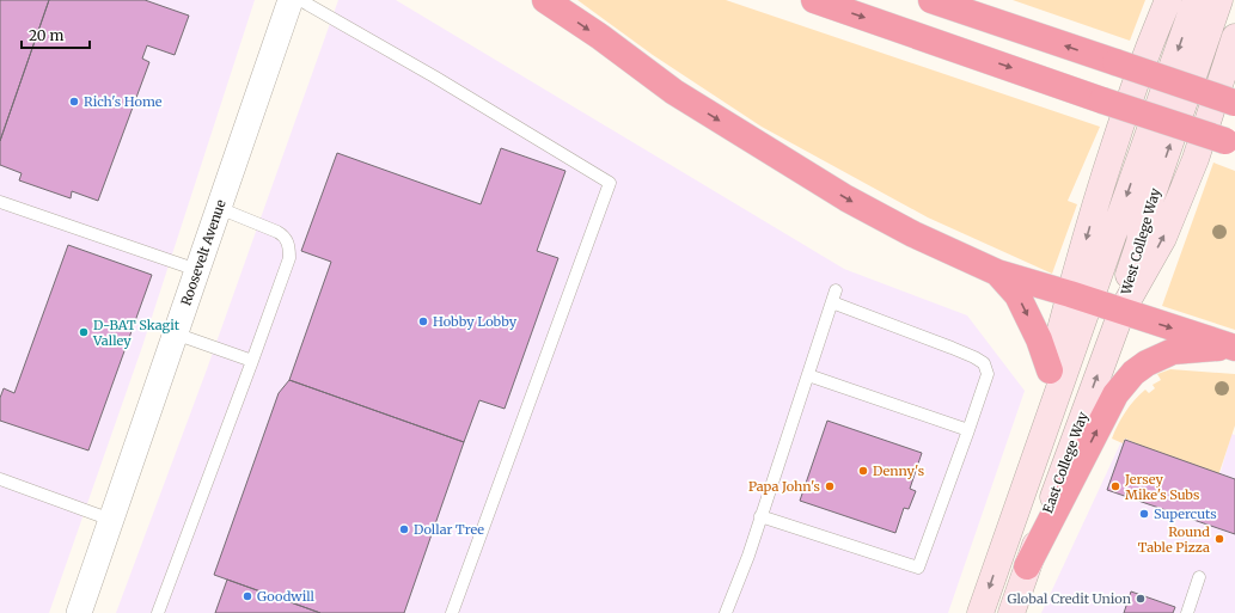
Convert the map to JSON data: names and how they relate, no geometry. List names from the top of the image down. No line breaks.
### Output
{"streets":{"main road":["West College Way","East College Way"],"street":["Roosevelt Avenue"]},"crossings":[["West College Way","East College Way"]],"places":["Rich's Home","Hobby Lobby","D-BAT Skagit Valley","Denny's","Papa John's","Jersey Mike's Subs","Supercuts","Dollar Tree","Round Table Pizza","Goodwill","Global Credit Union"],"scale_bar":"20 m"}
